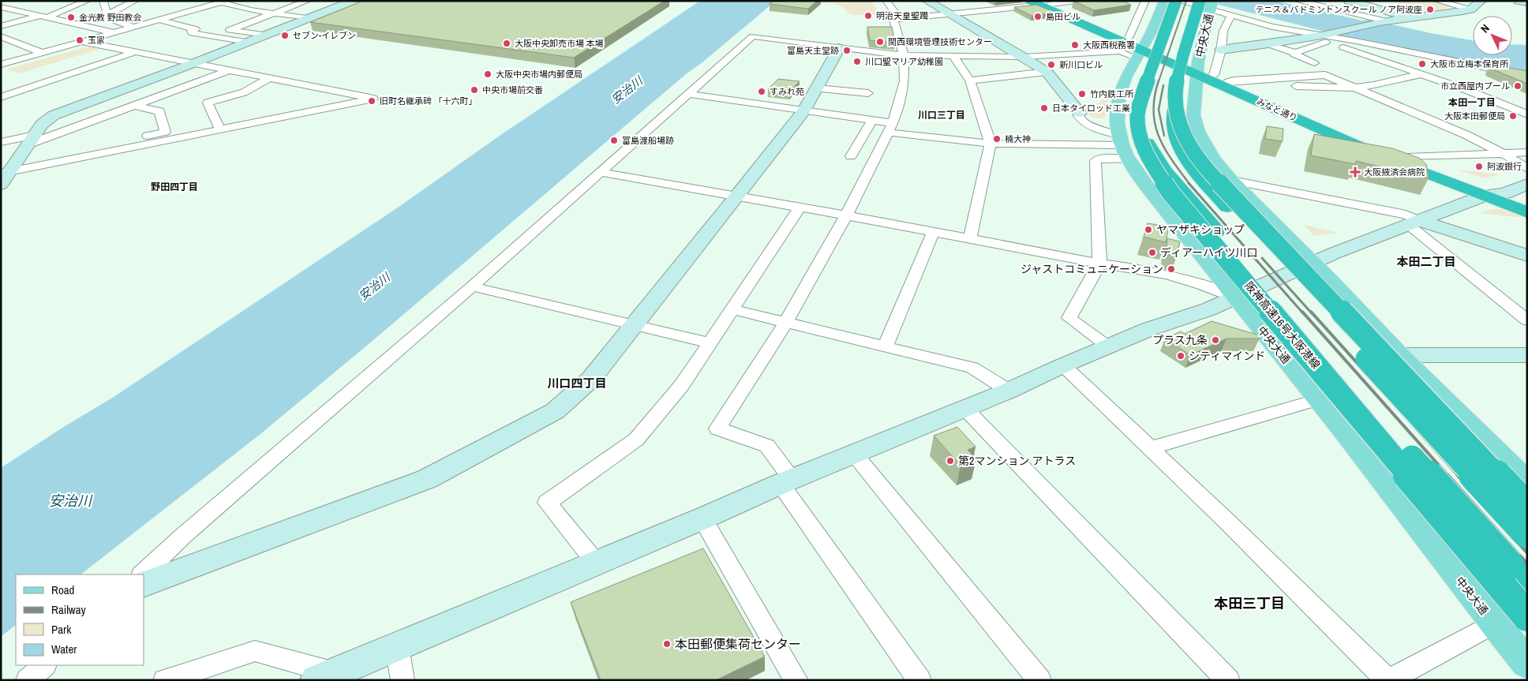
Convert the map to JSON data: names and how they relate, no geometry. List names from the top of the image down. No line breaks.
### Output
{"streets":{"highway":["みなと通り","阪神高速16号大阪港線"],"main road":["中央大通"]},"crossings":[["中央大通","みなと通り"],["中央大通","阪神高速16号大阪港線"]],"districts":["本田一丁目","川口三丁目","野田四丁目","本田二丁目","川口四丁目","本田三丁目"],"water":["安治川"],"places":{"other":["テニス＆バドミントンスクール ノア阿波座","明治天皇聖躅","島田ビル","金光教 野田教会","セブン-イレブン","玉家","関西環境管理技術センター","大阪中央卸売市場 本場","大阪西税務署","富島天主堂跡","川口聖マリア幼稚園","大阪市立梅本保育所","新川口ビル","大阪中央市場内郵便局","市立西屋内プール","中央市場前交番","すみれ苑","竹内鉄工所","旧町名継承碑 「十六町」","日本タイロッド工業","大阪本田郵便局","楠大神","富島渡船場跡","阿波銀行","ヤマザキショップ","ディアーハイツ川口","ジャストコミュニケーション","プラス九条","シティマインド","第2マンション アトラス","本田郵便集荷センター"],"health":["大阪掖済会病院"]},"legend":["Road","Railway","Park","Water"],"north":"top left"}
